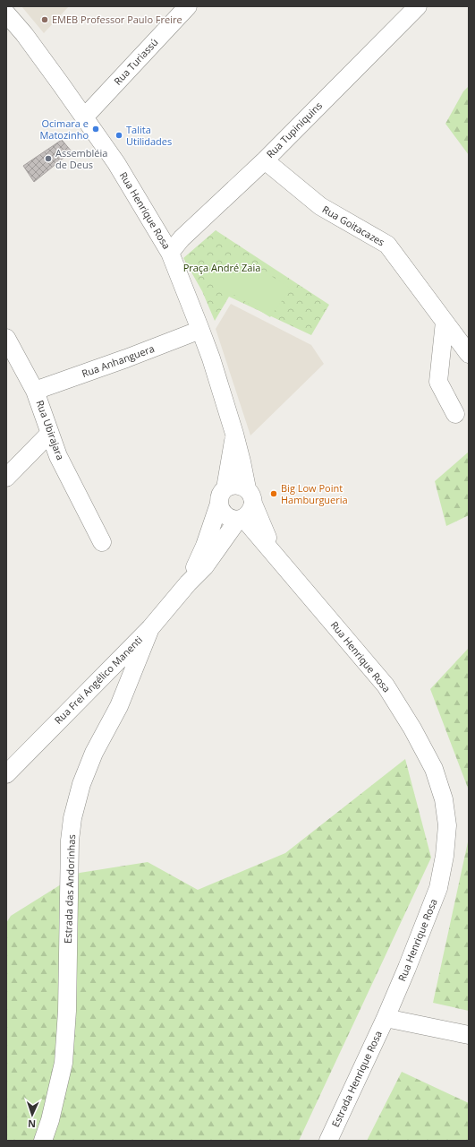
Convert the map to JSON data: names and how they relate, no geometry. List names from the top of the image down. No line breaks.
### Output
{"streets":{"street":["Rua Turiassú","Rua Tupiniquins","Rua Henrique Rosa","Rua Goitacazes","Rua Anhanguera","Rua Ubirajara","Rua Frei Angélico Manenti","Estrada das Andorinhas","Estrada Henrique Rosa"]},"crossings":[["Rua Turiassú","Rua Henrique Rosa"],["Rua Tupiniquins","Rua Henrique Rosa"],["Rua Tupiniquins","Rua Goitacazes"],["Rua Henrique Rosa","Rua Anhanguera"],["Rua Henrique Rosa","Rua Frei Angélico Manenti"],["Rua Henrique Rosa","Estrada Henrique Rosa"],["Rua Anhanguera","Rua Ubirajara"],["Rua Frei Angélico Manenti","Estrada das Andorinhas"]],"parks":["Praça André Zaia"],"places":["EMEB Professor Paulo Freire","Ocimara e Matozinho","Talita Utilidades","Assembléia de Deus","Big Low Point Hamburgueria"],"north":"bottom"}
